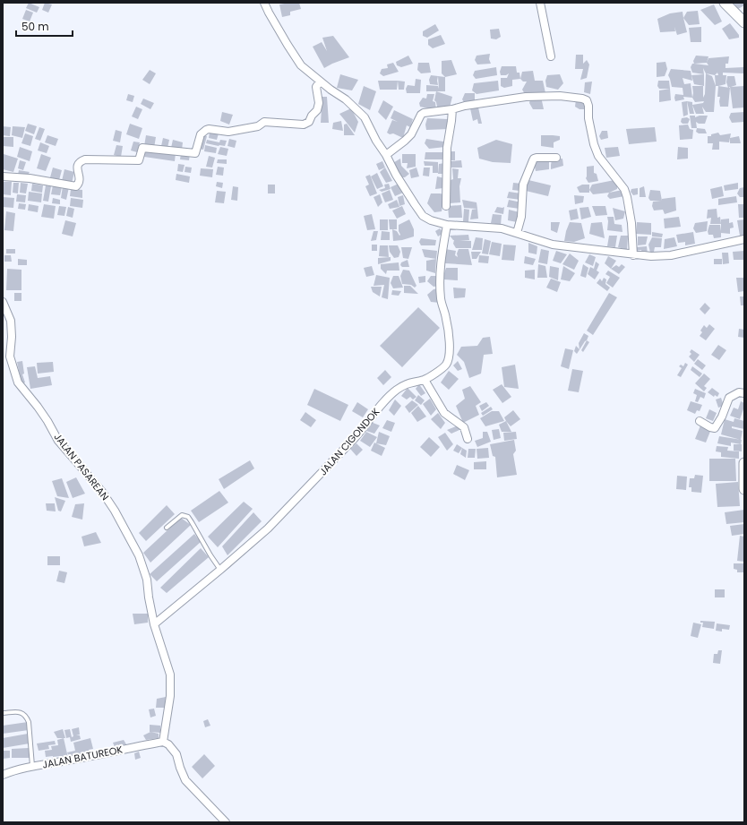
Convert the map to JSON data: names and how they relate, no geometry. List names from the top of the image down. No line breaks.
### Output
{"streets":{"street":["JALAN CIGONDOK","JALAN PASAREAN","JALAN BATUREOK"]},"crossings":[["JALAN CIGONDOK","JALAN PASAREAN"],["JALAN PASAREAN","JALAN BATUREOK"]],"scale_bar":"50 m"}
